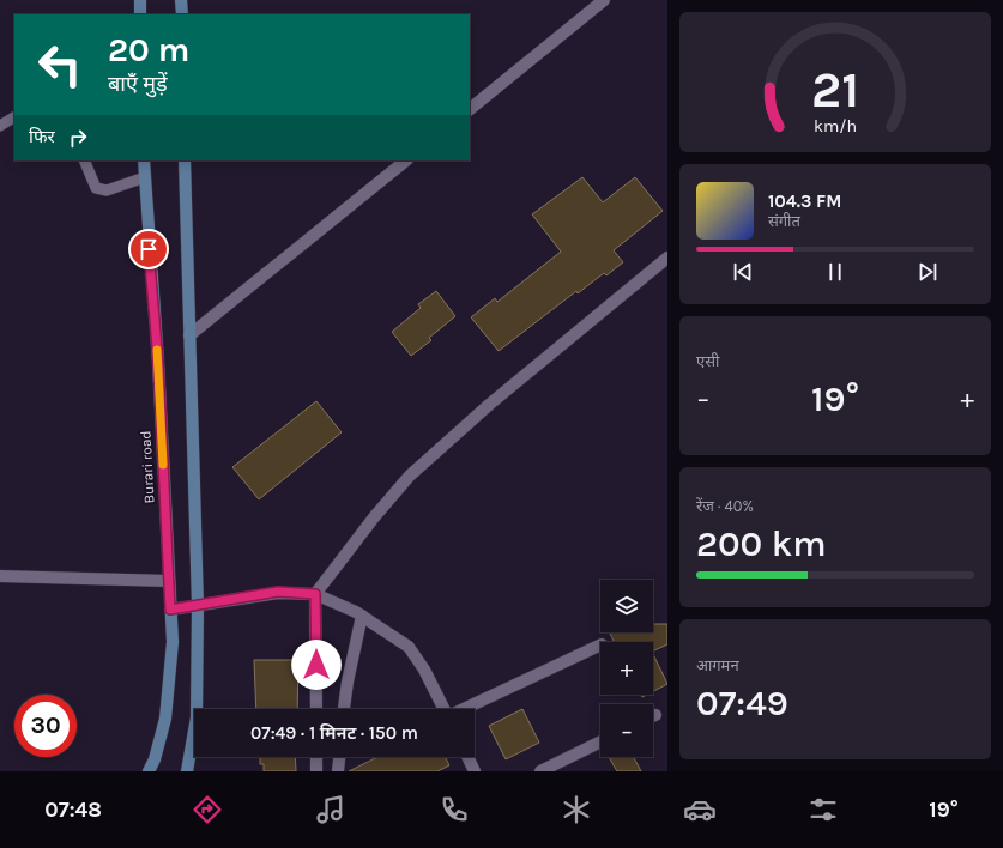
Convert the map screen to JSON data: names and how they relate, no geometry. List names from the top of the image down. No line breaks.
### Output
{"streets":{"main road":["Burari road"]},"page":{"turn":["20 m","बाएँ मुड़ें"],"then":"फिर","song":["104.3 FM","संगीत"],"tile":["एसी",["रेंज · 40%","200 km"],["आगमन","07:49"]],"heat":["−","19°","+"],"map_buttons":["+","−"],"limit":"30","trip":"07:49 · 1 मिनट · 150 m","tabs":["07:48","19°"],"gauge":["21","km/h"]}}
